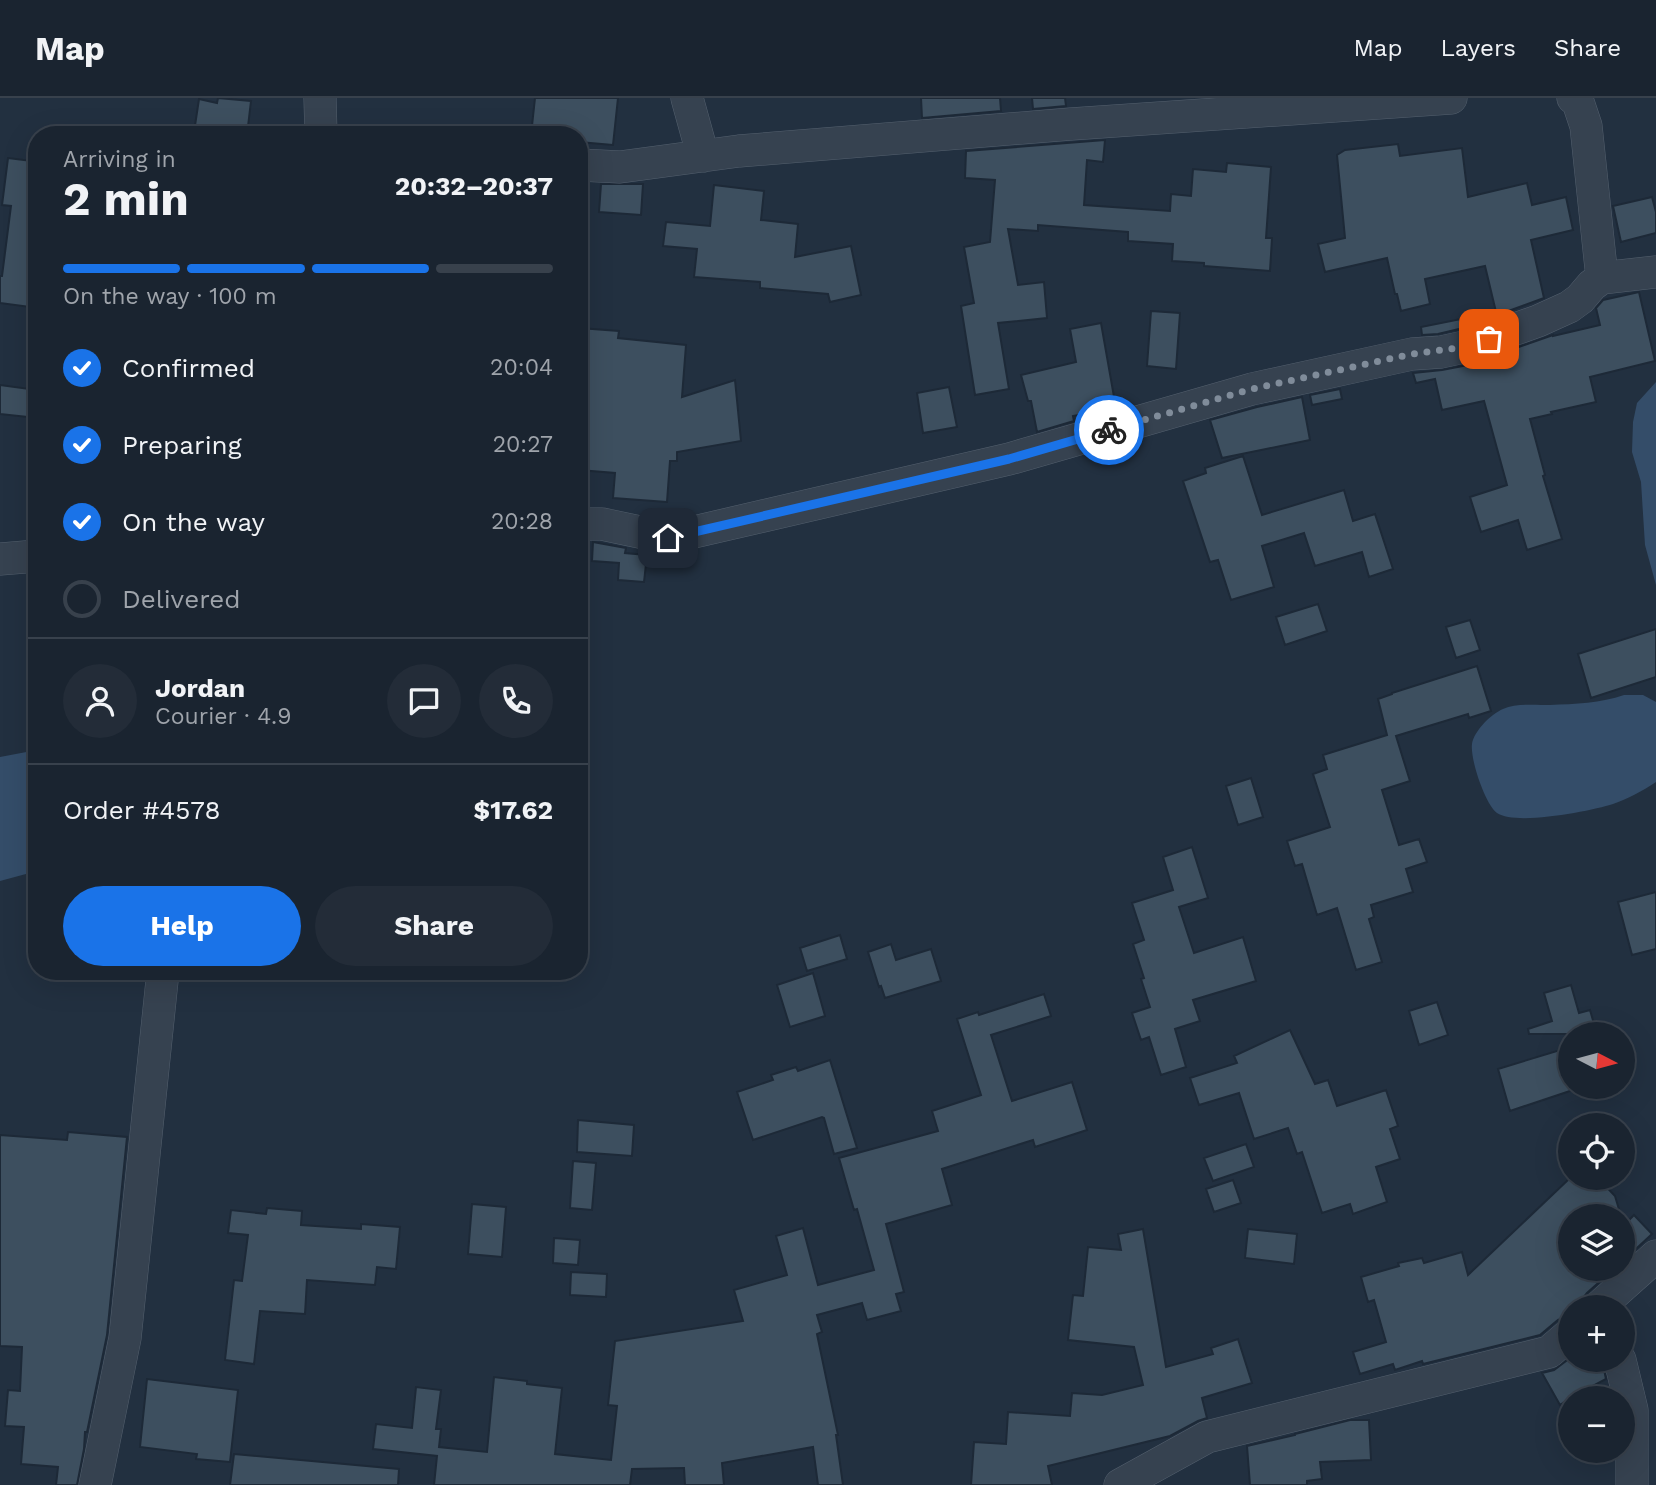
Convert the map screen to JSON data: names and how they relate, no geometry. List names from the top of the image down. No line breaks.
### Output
{"north":"right","page":{"header":"Map","nav":["Map","Layers","Share"],"heading":["2 min","Arriving in","20:32–20:37"],"panel":["Jordan","Courier · 4.9","Order #4578","$17.62"],"bar":"On the way · 100 m","list":[["Confirmed","20:04"],["Preparing","20:27"],["On the way","20:28"],"Delivered"],"buttons":["Help","Share"],"map_buttons":["+","−"]}}
